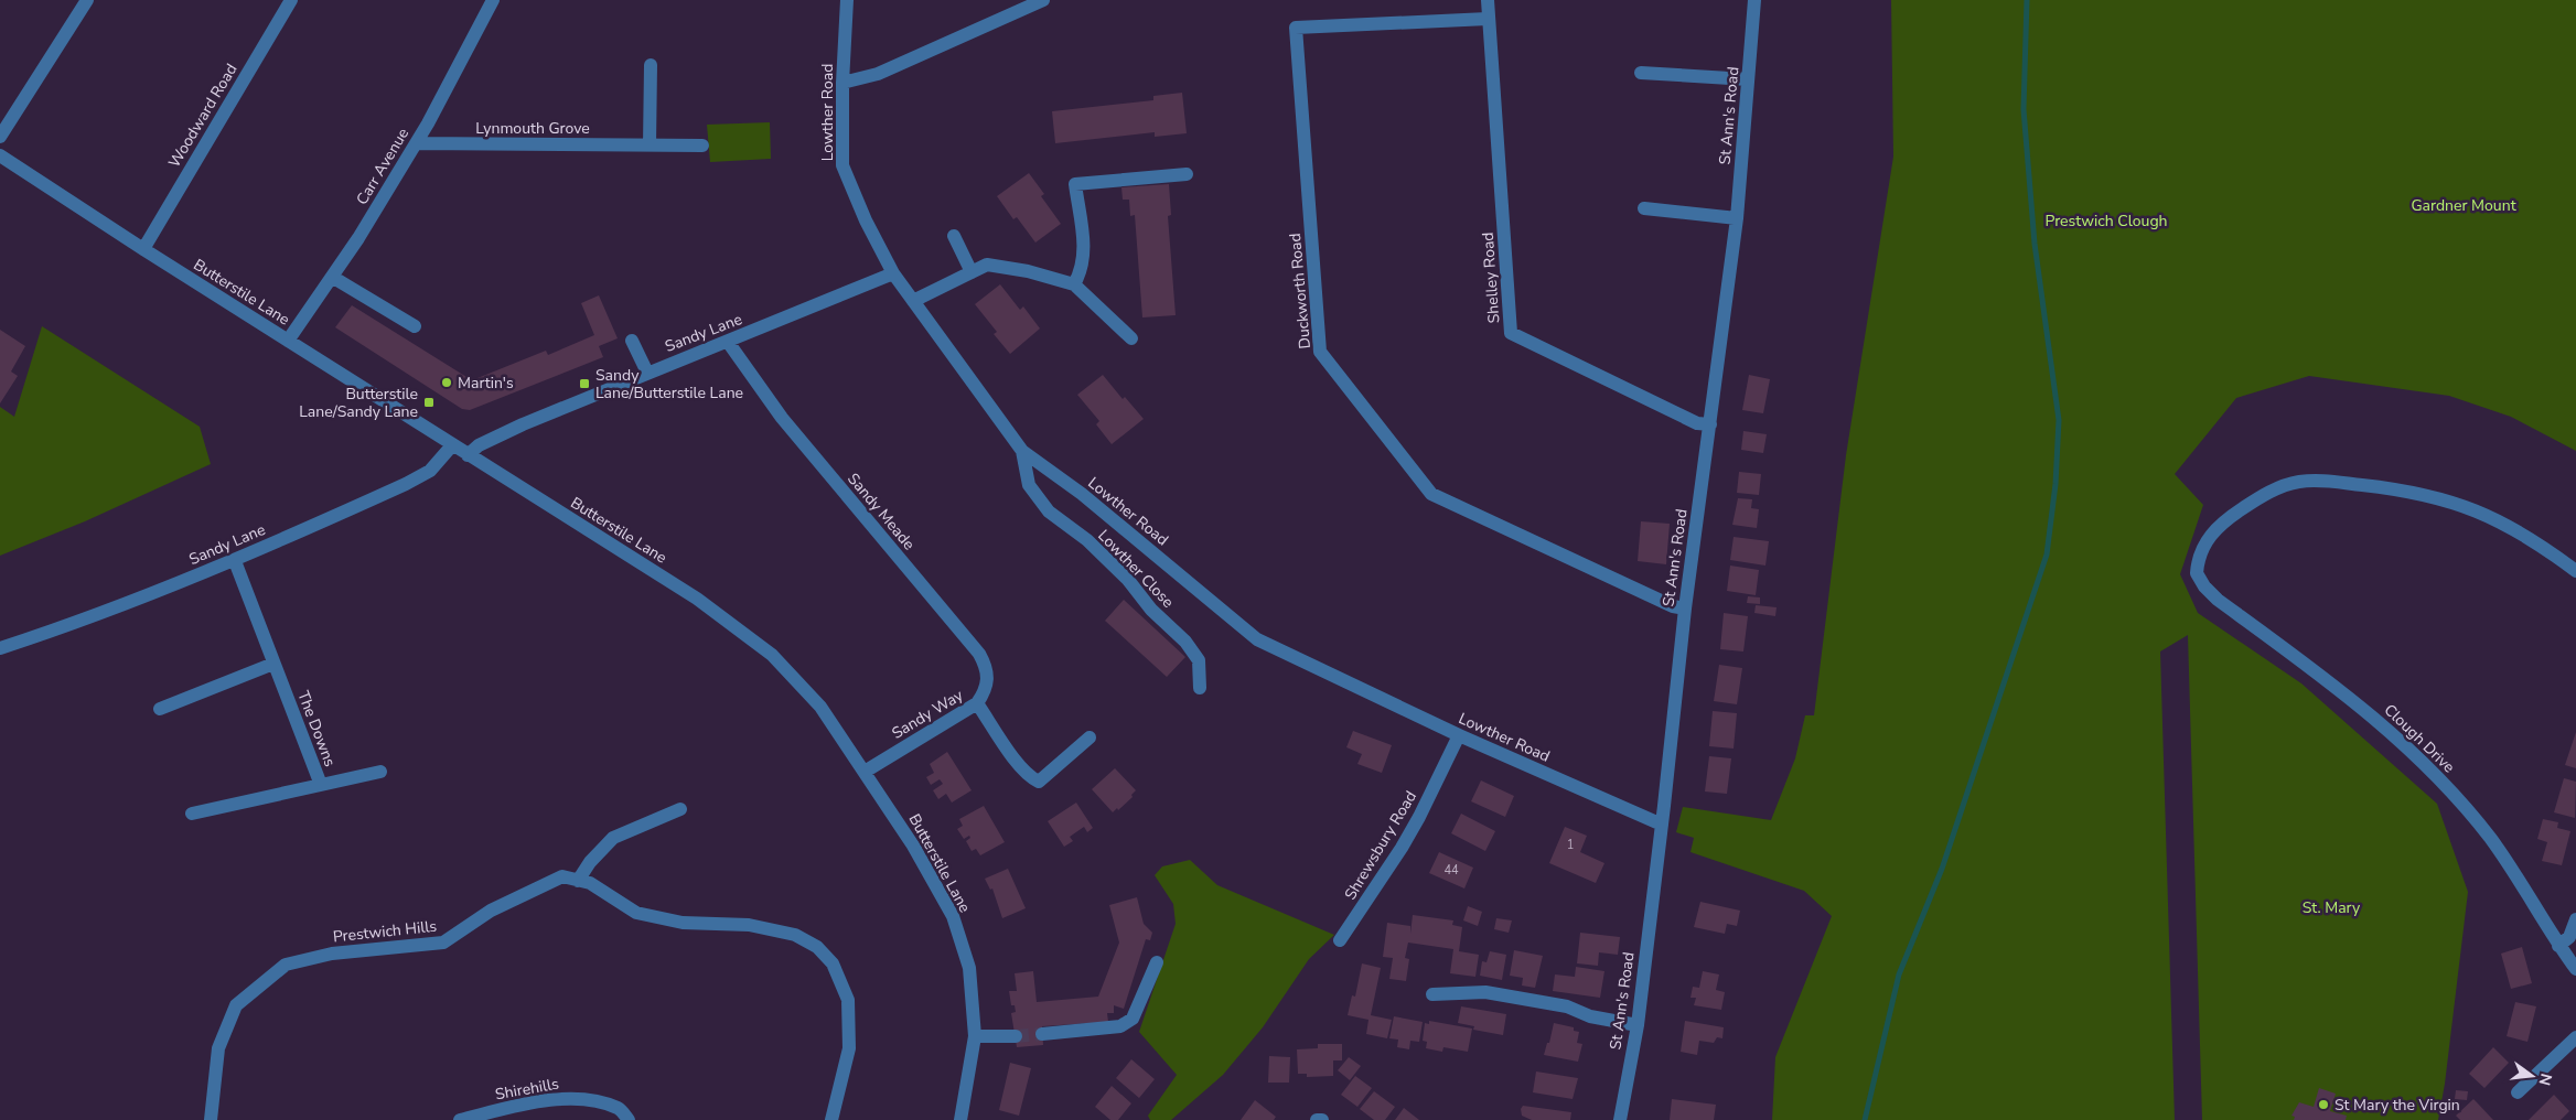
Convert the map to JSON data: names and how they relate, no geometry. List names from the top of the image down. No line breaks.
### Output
{"streets":{"street":["Lowther Road","Woodward Road","St Ann's Road","Lynmouth Grove","Carr Avenue","Shelley Road","Duckworth Road","Butterstile Lane","Sandy Lane","Sandy Meade","Lowther Close","Sandy Way","The Downs","Clough Drive","Shrewsbury Road","Prestwich Hills","Shirehills"]},"crossings":[["Lowther Road","St Ann's Road"],["Lowther Road","Sandy Lane"],["Lowther Road","Lowther Close"],["Lowther Road","Shrewsbury Road"],["Woodward Road","Butterstile Lane"],["St Ann's Road","Shelley Road"],["St Ann's Road","Duckworth Road"],["Lynmouth Grove","Carr Avenue"],["Carr Avenue","Butterstile Lane"],["Shelley Road","Duckworth Road"],["Butterstile Lane","Sandy Lane"],["Butterstile Lane","Sandy Way"],["Sandy Lane","Sandy Meade"],["Sandy Lane","The Downs"],["Sandy Meade","Sandy Way"]],"parks":["Gardner Mount","Prestwich Clough","St. Mary"],"places":{"other":["Martin's","St Mary the Virgin"],"transit":["Sandy Lane/Butterstile Lane","Butterstile Lane/Sandy Lane"]},"house_numbers":["1","44"],"north":"right"}
